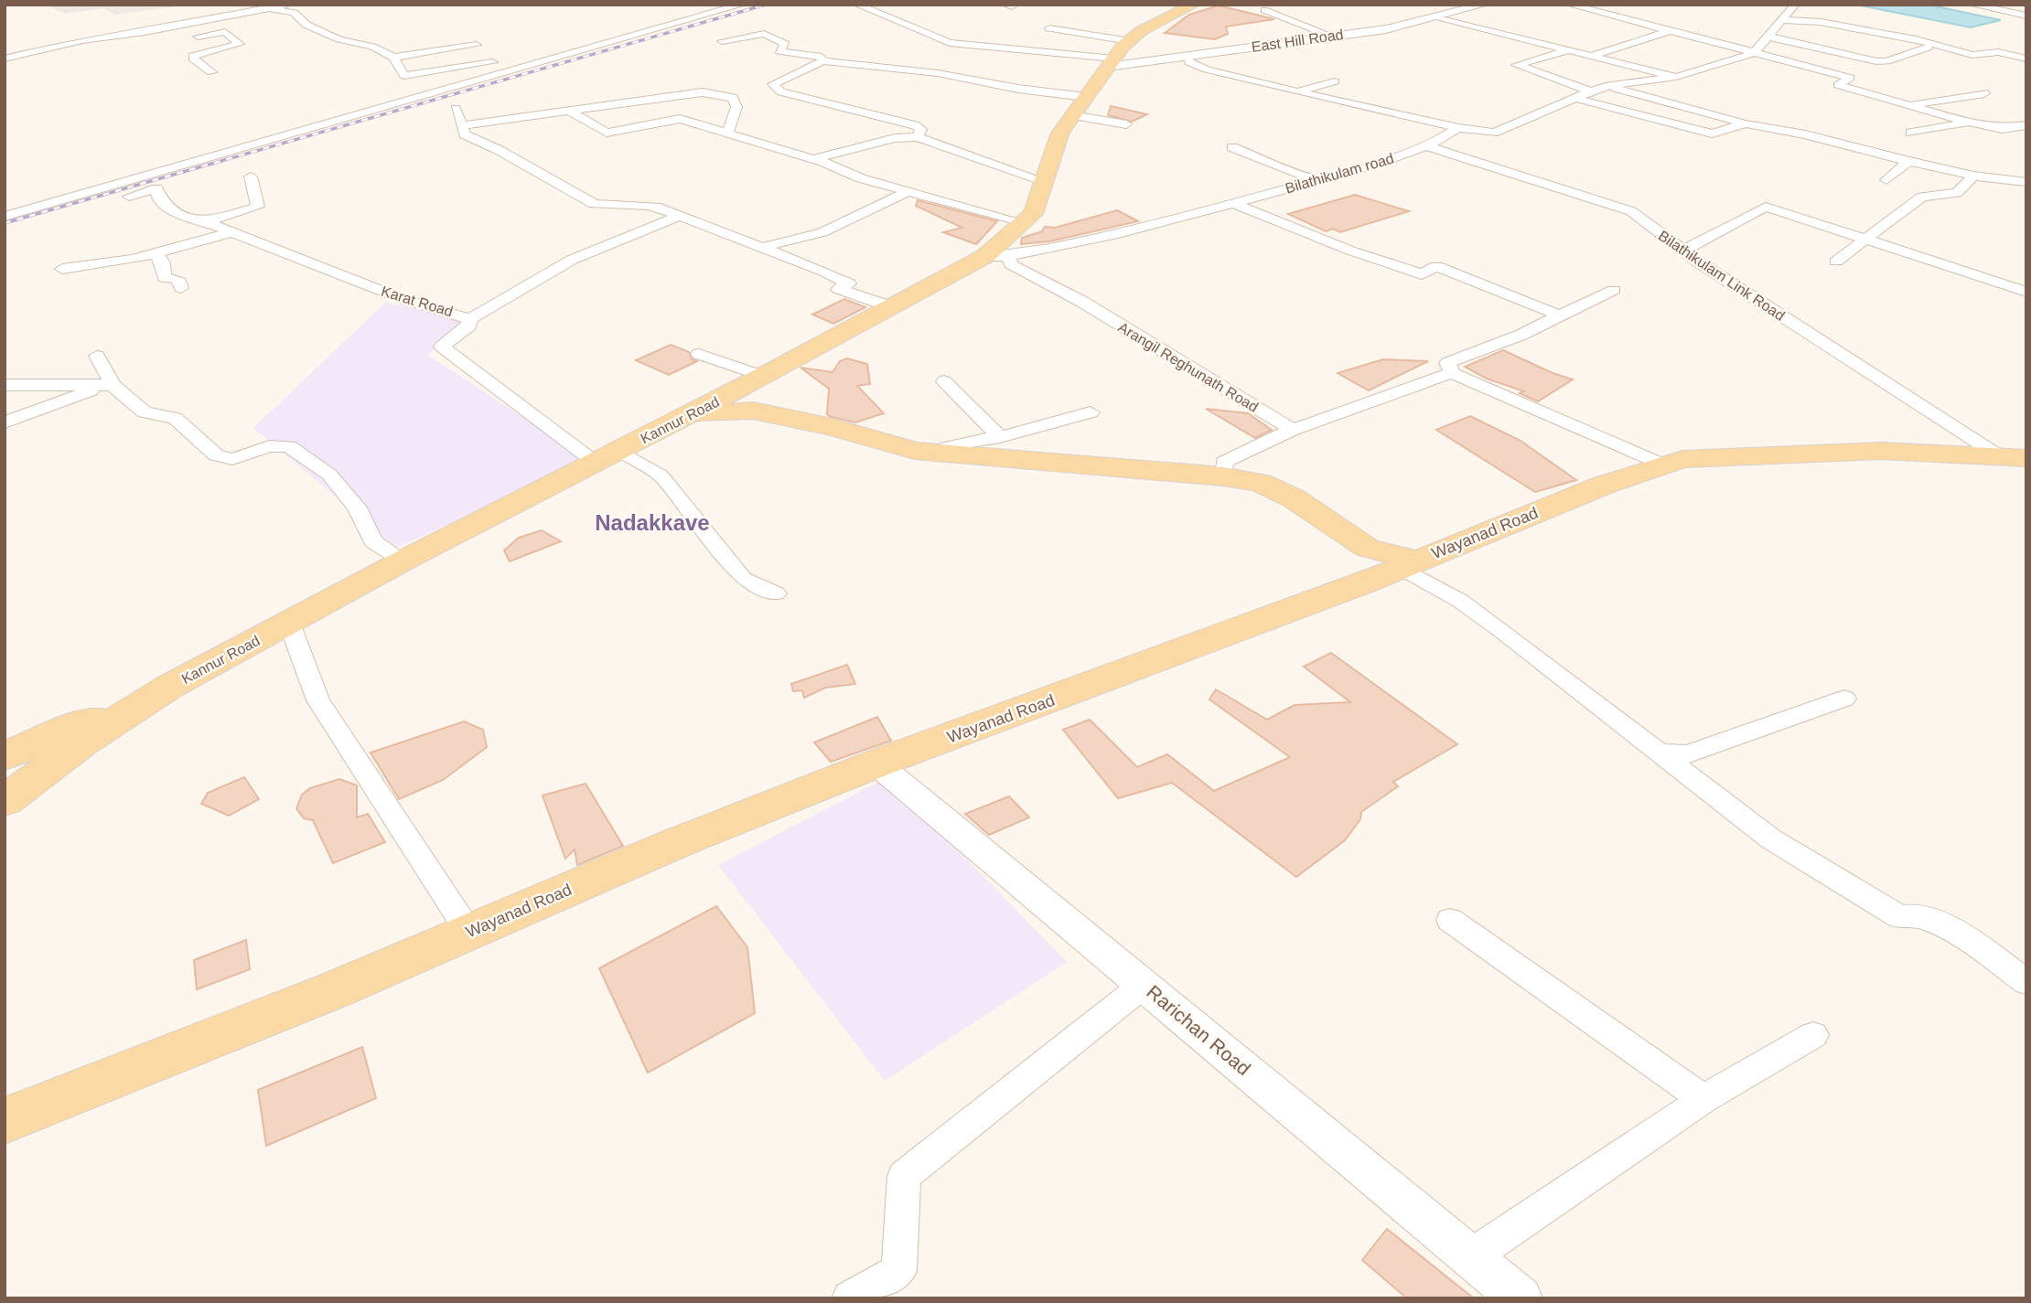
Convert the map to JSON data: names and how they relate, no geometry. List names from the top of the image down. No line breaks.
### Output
{"streets":{"main road":["Kannur Road","Wayanad Road"],"street":["East Hill Road","Bilathikulam road","Bilathikulam Link Road","Karat Road","Arangil Reghunath Road","Rarichan Road"]},"crossings":[["East Hill Road","Kannur Road"],["Bilathikulam road","Bilathikulam Link Road"],["Bilathikulam road","Arangil Reghunath Road"],["Bilathikulam road","Kannur Road"],["Bilathikulam Link Road","Wayanad Road"],["Karat Road","Kannur Road"],["Wayanad Road","Rarichan Road"]],"districts":["Nadakkave"]}
